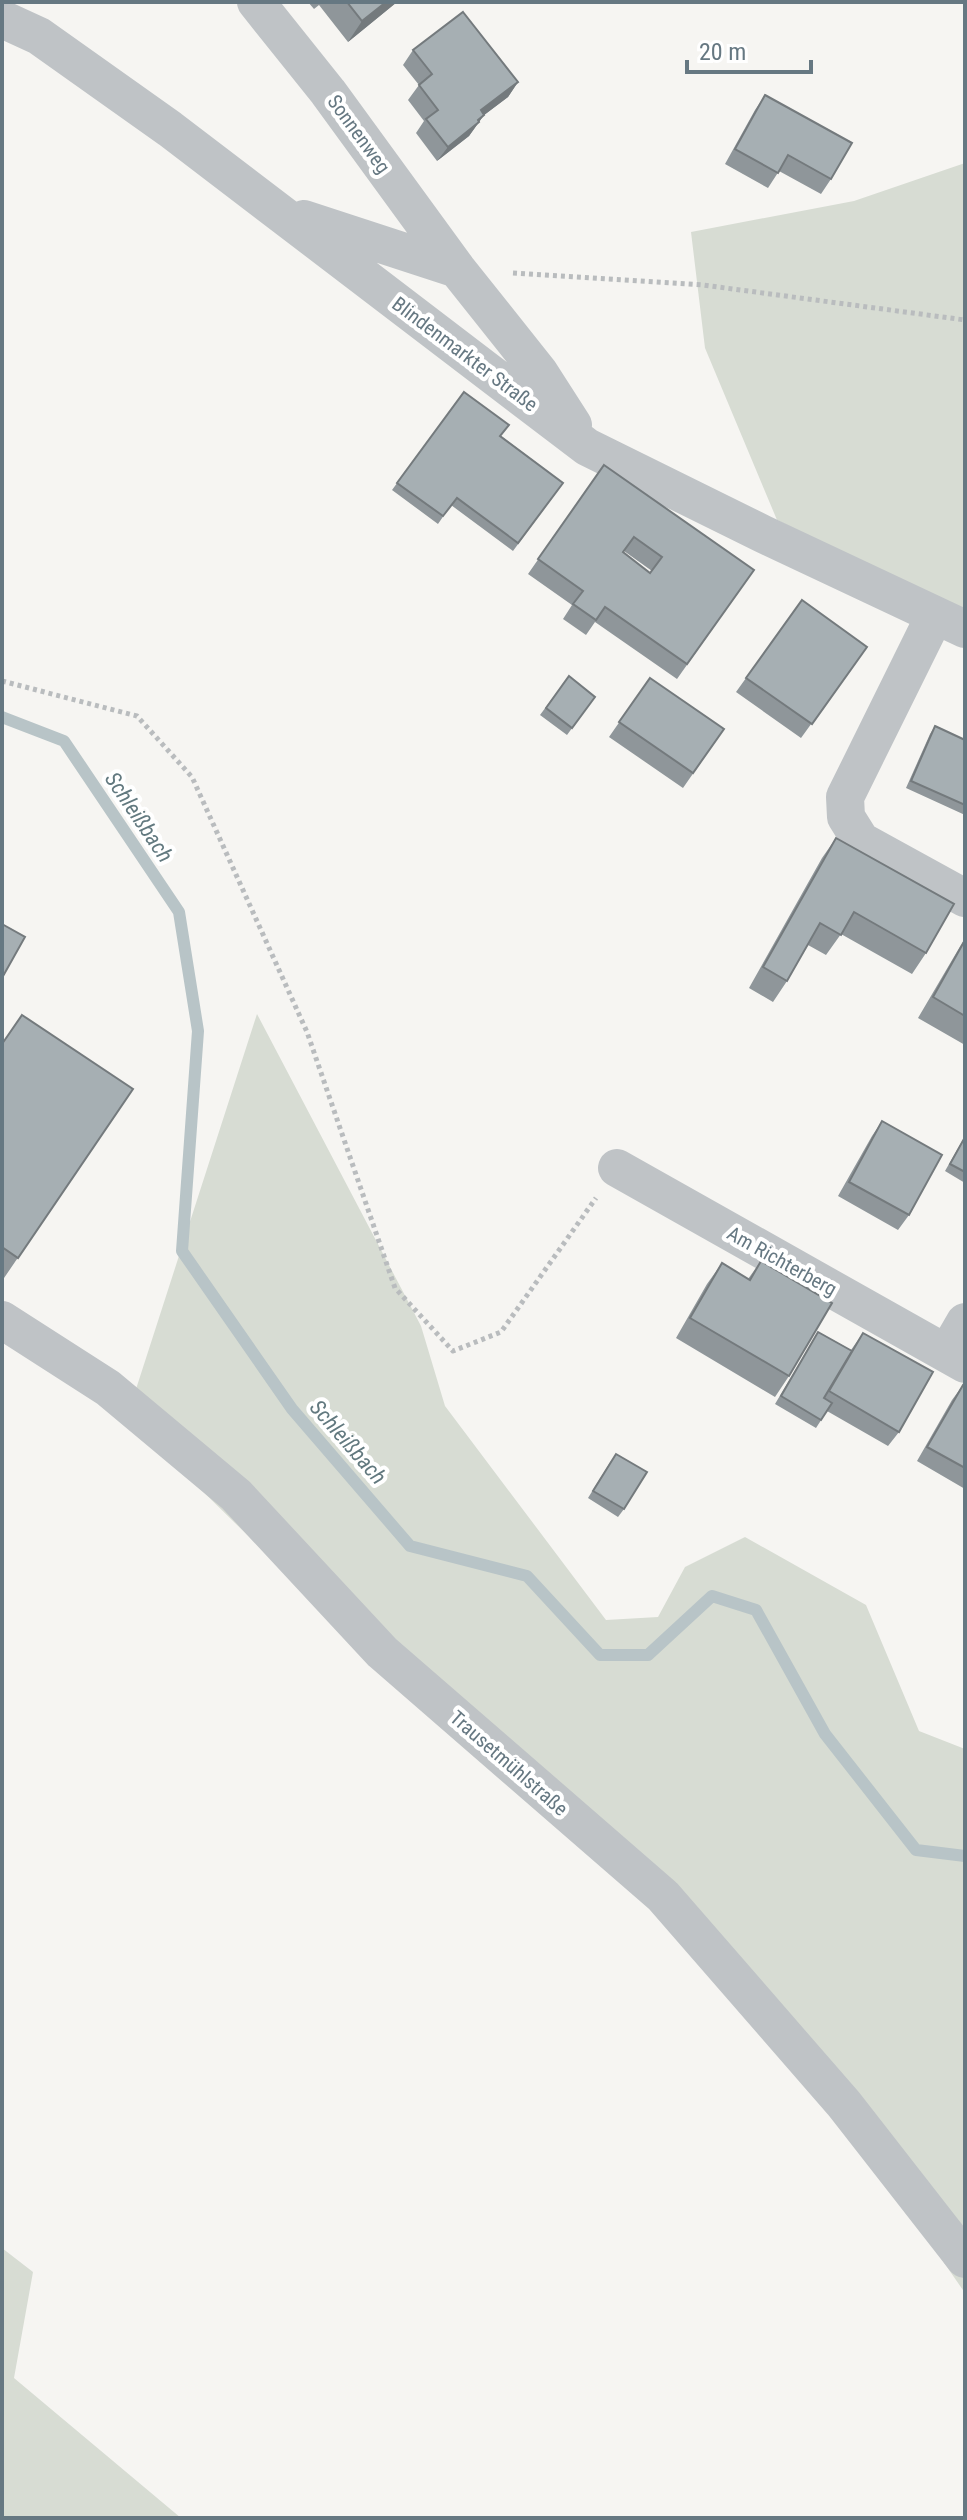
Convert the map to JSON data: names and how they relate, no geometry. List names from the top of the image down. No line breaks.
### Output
{"streets":{"street":["Sonnenweg","Blindenmarkter Straße","Am Richterberg","Trausetmühlstraße"]},"crossings":[["Sonnenweg","Blindenmarkter Straße"]],"water":["Schleißbach"],"scale_bar":"20 m"}
